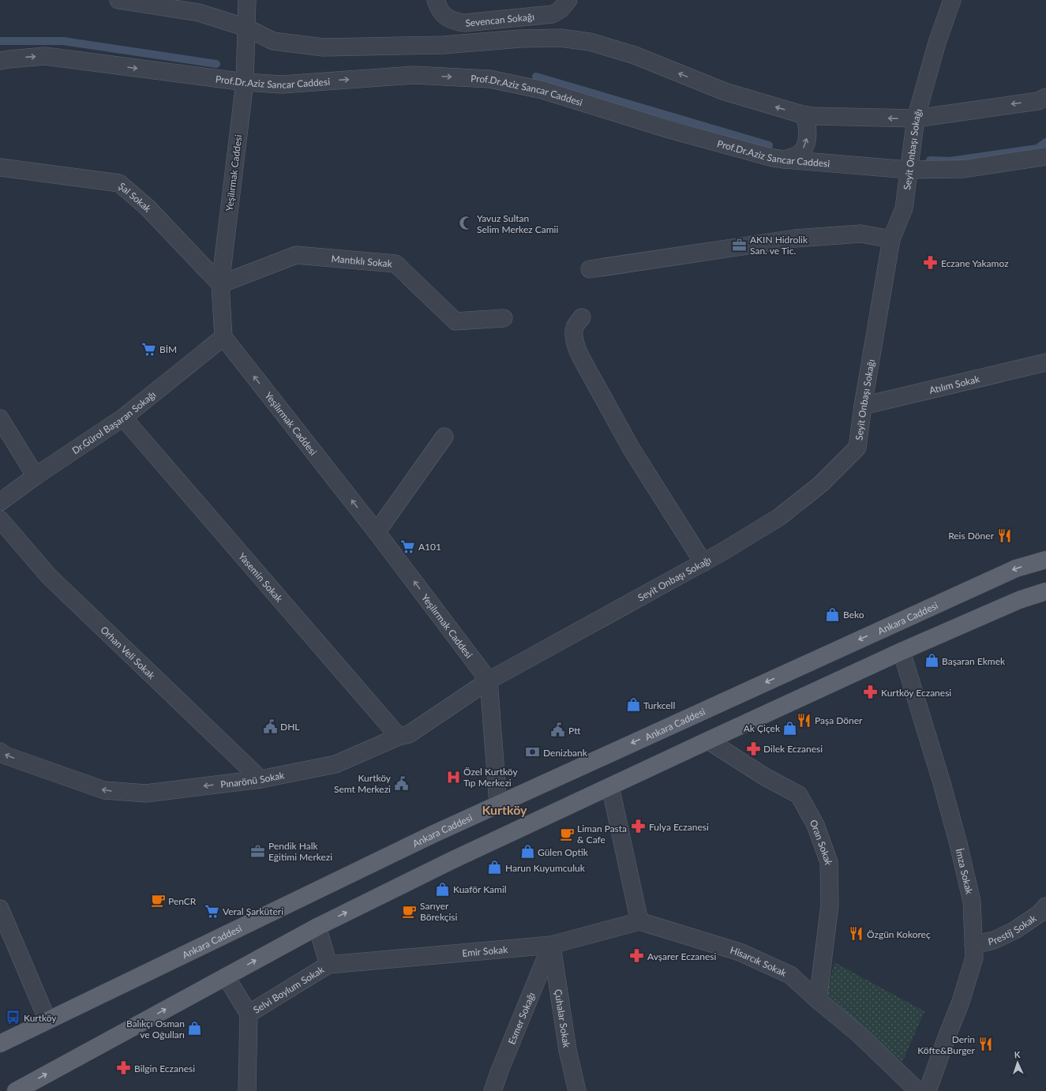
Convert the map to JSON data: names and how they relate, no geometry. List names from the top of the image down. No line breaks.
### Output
{"streets":{"main road":["Ankara Caddesi"],"street":["Sevencan Sokağı","Prof.Dr.Aziz Sancar Caddesi","Seyit Onbaşı Sokağı","Yeşilırmak Caddesi","Şal Sokak","Mantıklı Sokak","Atılım Sokak","Dr.Gürol Başaran Sokağı","Yasemin Sokak","Orhan Veli Sokak","Pınarönü Sokak","Oran Sokak","İmza Sokak","Prestij Sokak","Emir Sokak","Hisarcık Sokak","Selvi Boylum Sokak","Esmer Sokağı","Çuhalar Sokak"]},"crossings":[["Prof.Dr.Aziz Sancar Caddesi","Seyit Onbaşı Sokağı"],["Prof.Dr.Aziz Sancar Caddesi","Yeşilırmak Caddesi"],["Seyit Onbaşı Sokağı","Yeşilırmak Caddesi"],["Seyit Onbaşı Sokağı","Atılım Sokak"],["Seyit Onbaşı Sokağı","Pınarönü Sokak"],["Yeşilırmak Caddesi","Şal Sokak"],["Yeşilırmak Caddesi","Mantıklı Sokak"],["Yeşilırmak Caddesi","Dr.Gürol Başaran Sokağı"],["Yeşilırmak Caddesi","Pınarönü Sokak"],["Şal Sokak","Mantıklı Sokak"],["Dr.Gürol Başaran Sokağı","Yasemin Sokak"],["Yasemin Sokak","Pınarönü Sokak"],["Orhan Veli Sokak","Pınarönü Sokak"],["Oran Sokak","Hisarcık Sokak"],["İmza Sokak","Prestij Sokak"],["Emir Sokak","Hisarcık Sokak"],["Emir Sokak","Selvi Boylum Sokak"],["Emir Sokak","Esmer Sokağı"],["Emir Sokak","Çuhalar Sokak"],["Esmer Sokağı","Çuhalar Sokak"]],"one_way":["Yeşilırmak Caddesi","Pınarönü Sokak"],"districts":["Kurtköy"],"places":{"mosque":["Yavuz Sultan Selim Merkez Camii"],"office":["AKIN Hidrolik San. ve Tic.","Pendik Halk Eğitimi Merkezi"],"pharmacy":["Eczane Yakamoz","Kurtköy Eczanesi","Dilek Eczanesi","Fulya Eczanesi","Avşarer Eczanesi","Bilgin Eczanesi"],"supermarket":["BİM","A101","Veral Şarküteri"],"restaurant":["Reis Döner","Paşa Döner","Özgün Kokoreç","Derin Köfte&Burger"],"shop":["Beko","Başaran Ekmek","Turkcell","Ak Çiçek","Gülen Optik","Harun Kuyumculuk","Kuaför Kamil","Balıkçı Osman ve Oğulları"],"public building":["DHL","Ptt","Kurtköy Semt Merkezi"],"bank":["Denizbank"],"hospital":["Özel Kurtköy Tıp Merkezi"],"cafe":["Liman Pasta & Cafe","PenCR","Sarıyer Börekçisi"],"bus stop":["Kurtköy"]},"north":"top"}
